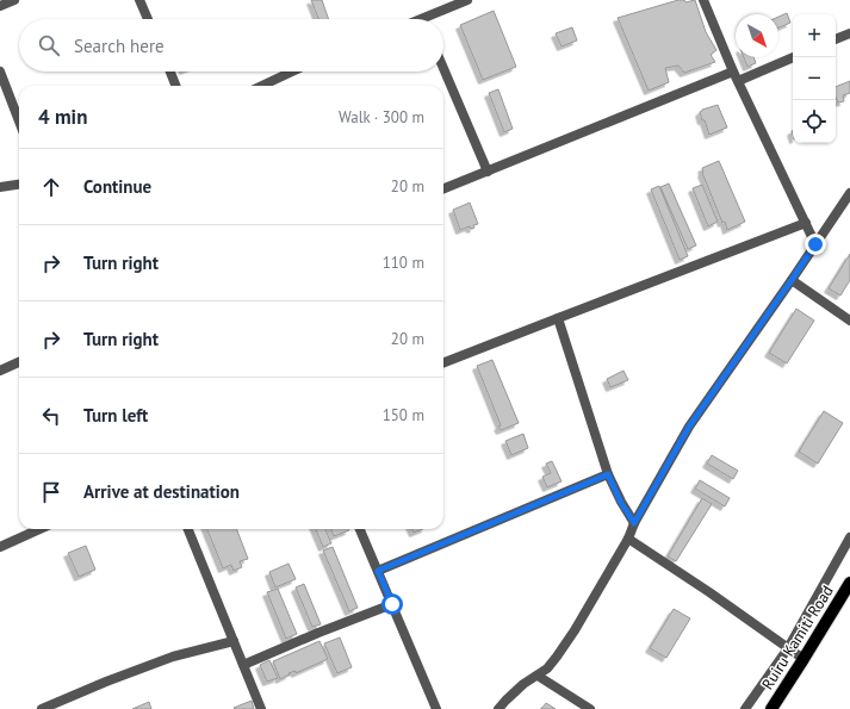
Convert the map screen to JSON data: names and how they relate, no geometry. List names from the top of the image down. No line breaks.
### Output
{"streets":{"main road":["Ruiru Kamiti Road"]},"north":"bottom right","page":{"map_buttons":["+","−"],"search":"Search here","heading":["4 min","Walk · 300 m"],"list":[["Continue","20 m"],["Turn right","110 m"],["Turn right","20 m"],["Turn left","150 m"],"Arrive at destination"]}}
